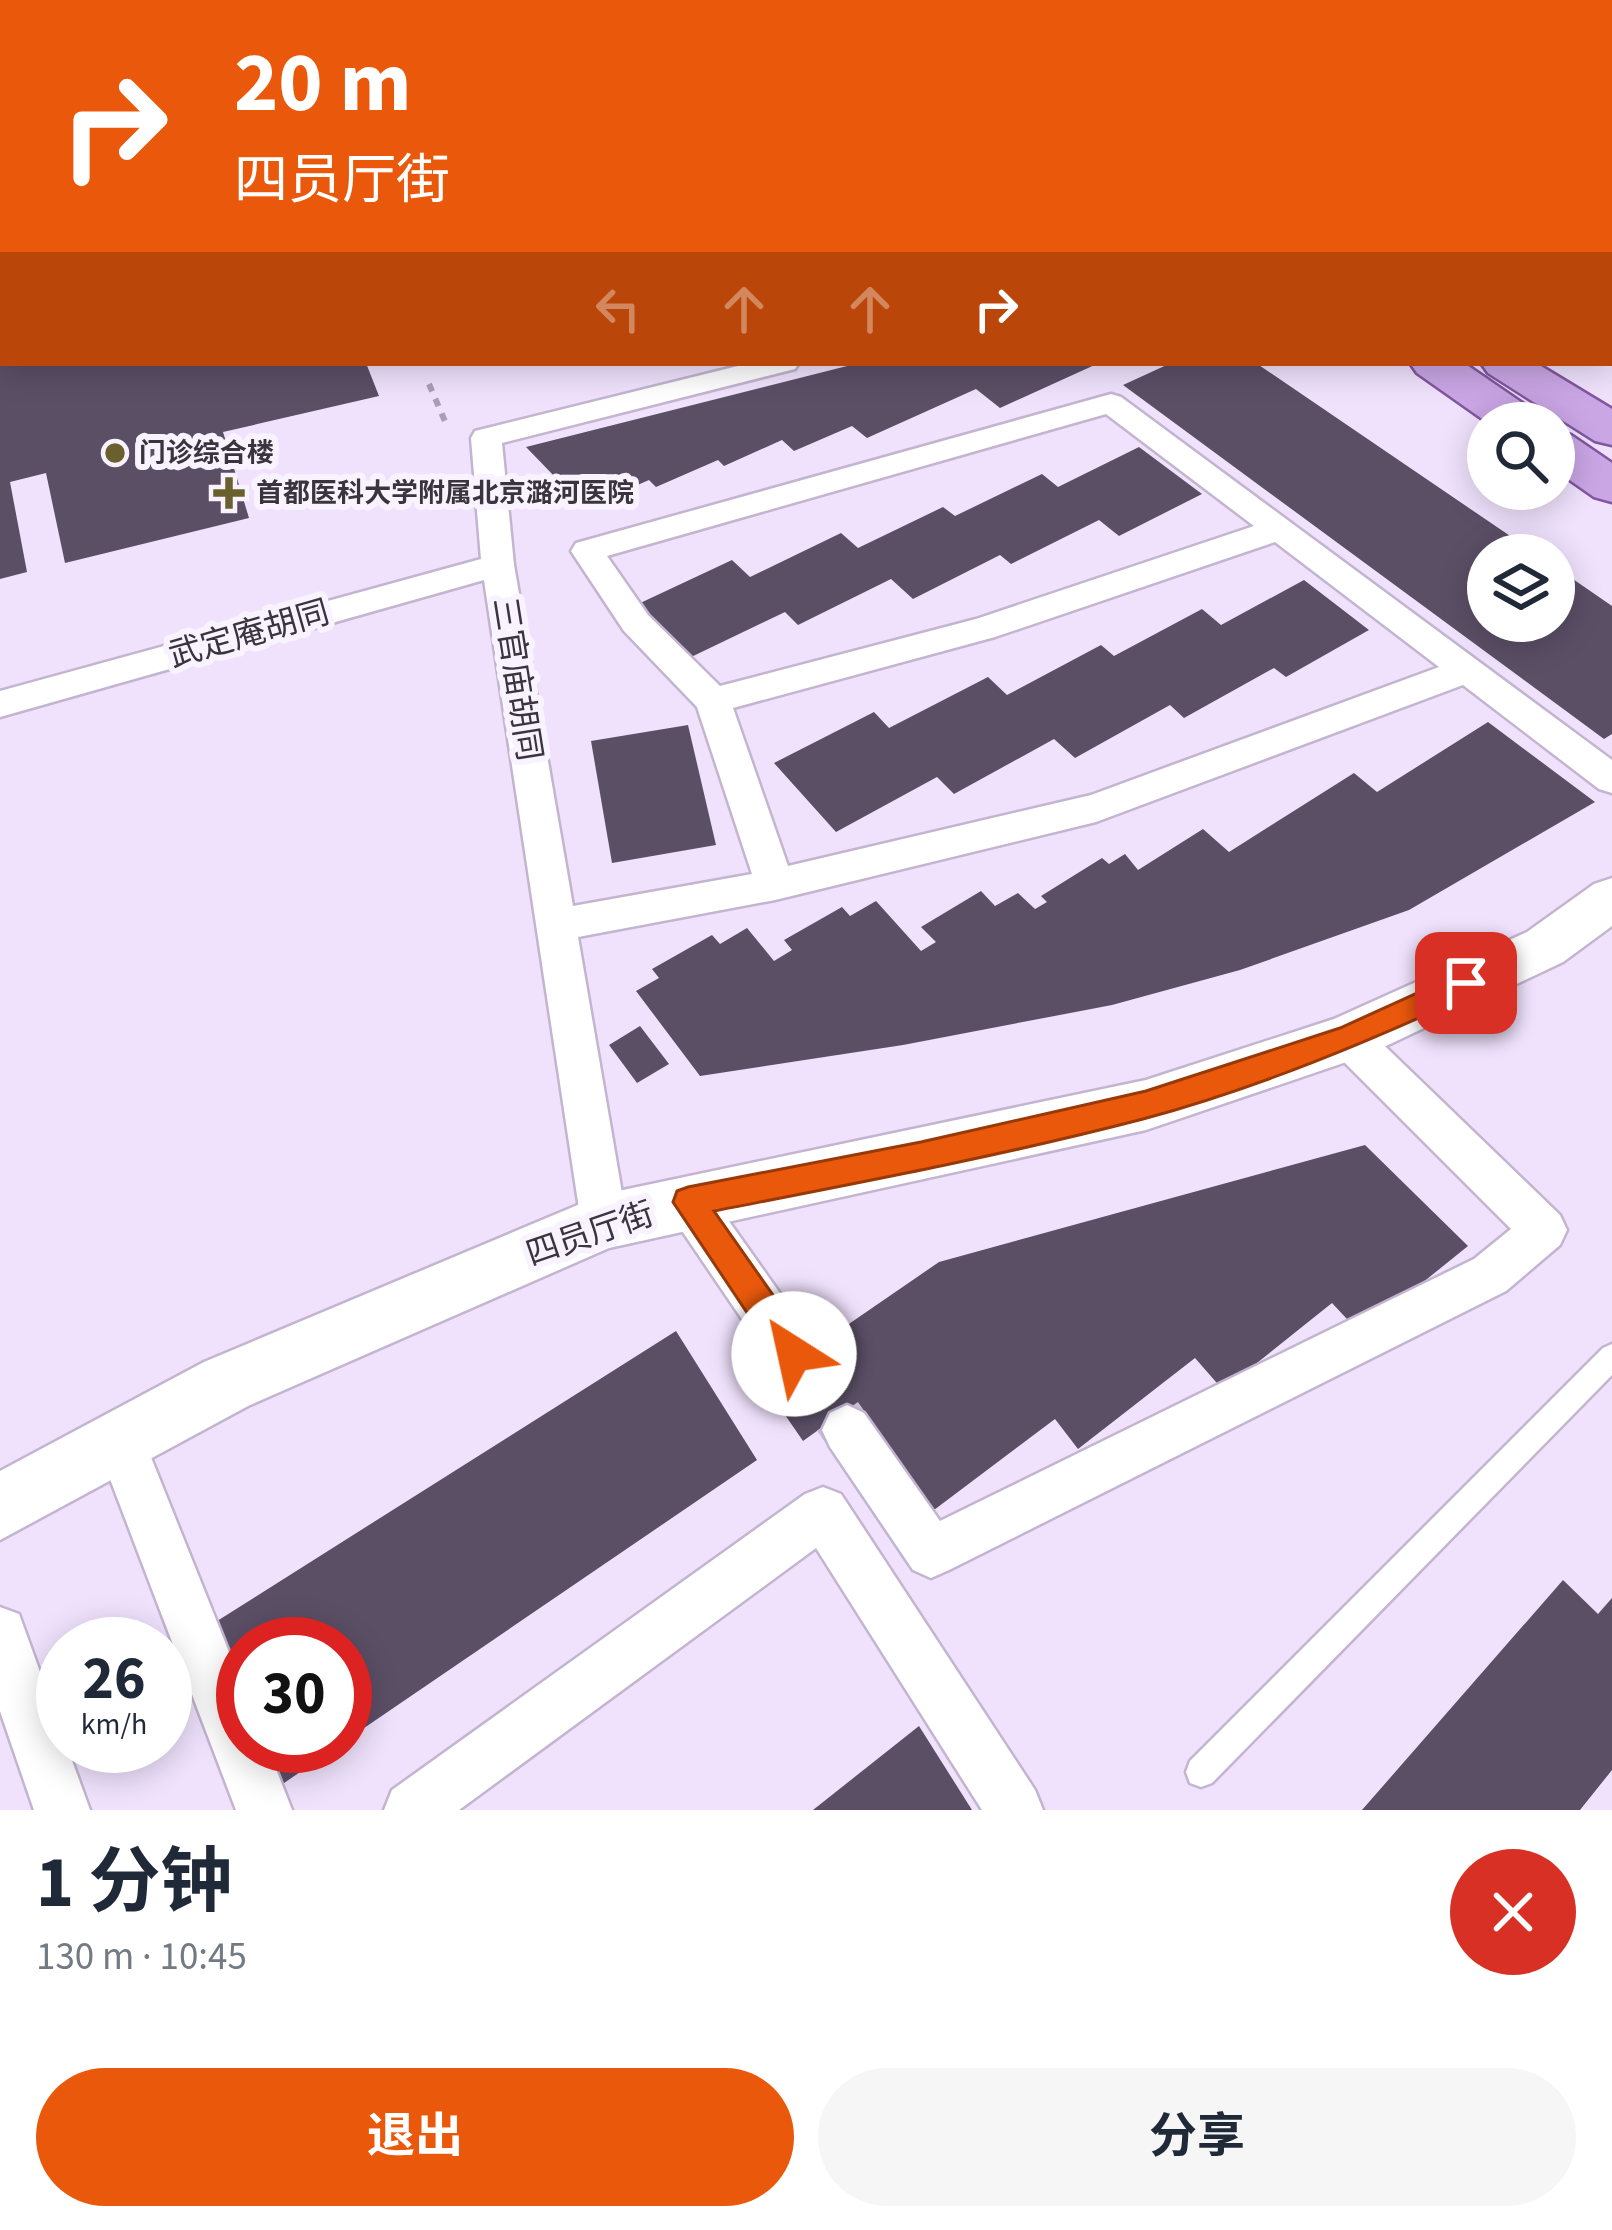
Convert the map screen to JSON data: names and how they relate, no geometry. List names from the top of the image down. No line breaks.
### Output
{"streets":{"street":["武定庵胡同","三官庙胡同","四员厅街"]},"crossings":[["武定庵胡同","三官庙胡同"],["三官庙胡同","四员厅街"]],"places":{"other":["门诊综合楼"],"health":["首都医科大学附属北京潞河医院"]},"page":{"turn":["20 m","四员厅街"],"speed":"26 km/h","limit":"30","heading":["1 分钟","130 m · 10:45"],"buttons":["退出","分享"]}}
